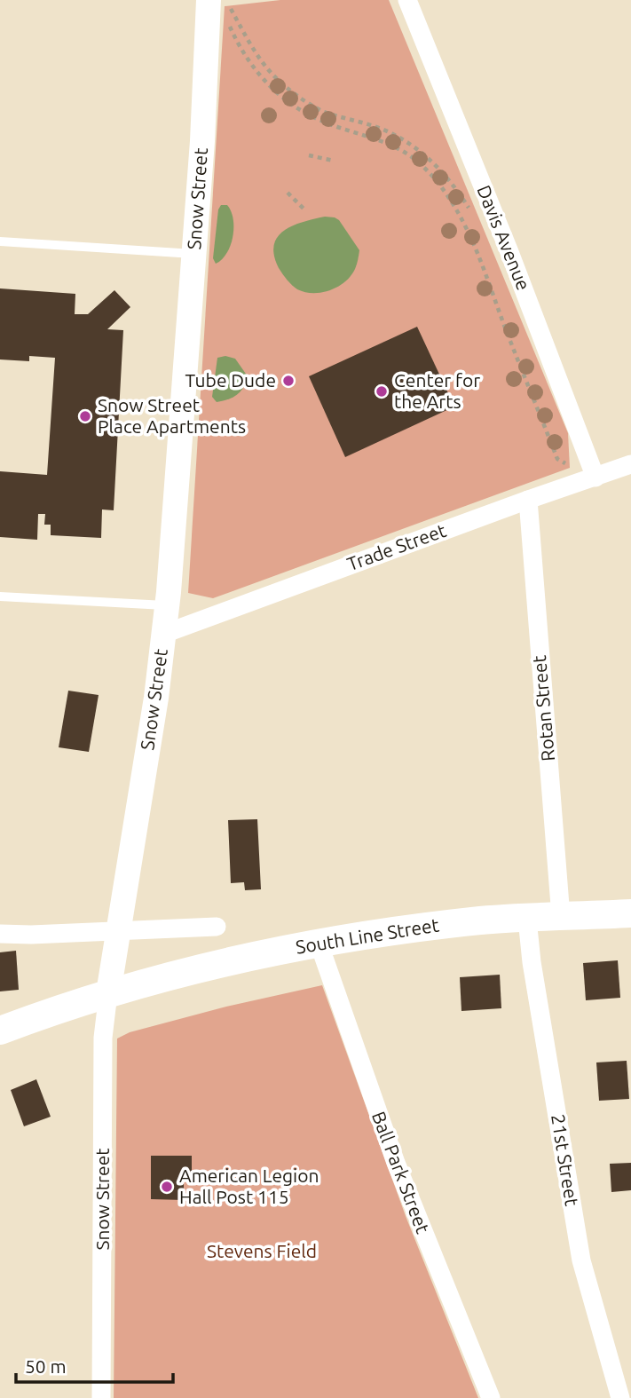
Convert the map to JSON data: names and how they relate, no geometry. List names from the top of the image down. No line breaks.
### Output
{"streets":{"main road":["South Line Street"],"street":["Snow Street","Davis Avenue","Trade Street","Rotan Street","21st Street","Ball Park Street"]},"crossings":[["Snow Street","Trade Street"],["Snow Street","South Line Street"],["Davis Avenue","Trade Street"],["Trade Street","Rotan Street"],["Rotan Street","South Line Street"],["South Line Street","21st Street"],["South Line Street","Ball Park Street"]],"parks":["Stevens Field"],"places":["Tube Dude","Center for the Arts","Snow Street Place Apartments","American Legion Hall Post 115"],"scale_bar":"50 m"}
